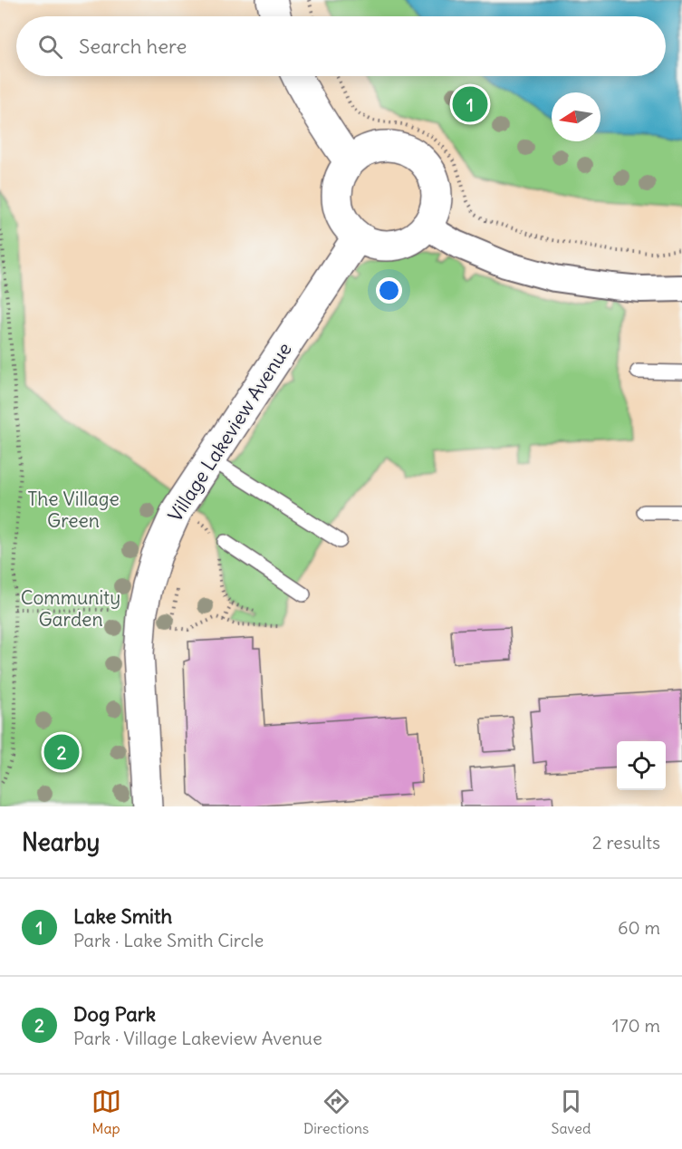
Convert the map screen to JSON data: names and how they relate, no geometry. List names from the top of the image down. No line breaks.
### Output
{"streets":{"street":["Village Lakeview Avenue"]},"parks":["The Village Green","Community Garden"],"north":"left","page":{"search":"Search here","pins":["1","2"],"heading":["Nearby","2 results"],"list":[{"mark":"1","name":"Lake Smith","note":"Park · Lake Smith Circle","value":"60 m"},{"mark":"2","name":"Dog Park","note":"Park · Village Lakeview Avenue","value":"170 m"}],"nav":["Map","Directions","Saved"]}}
